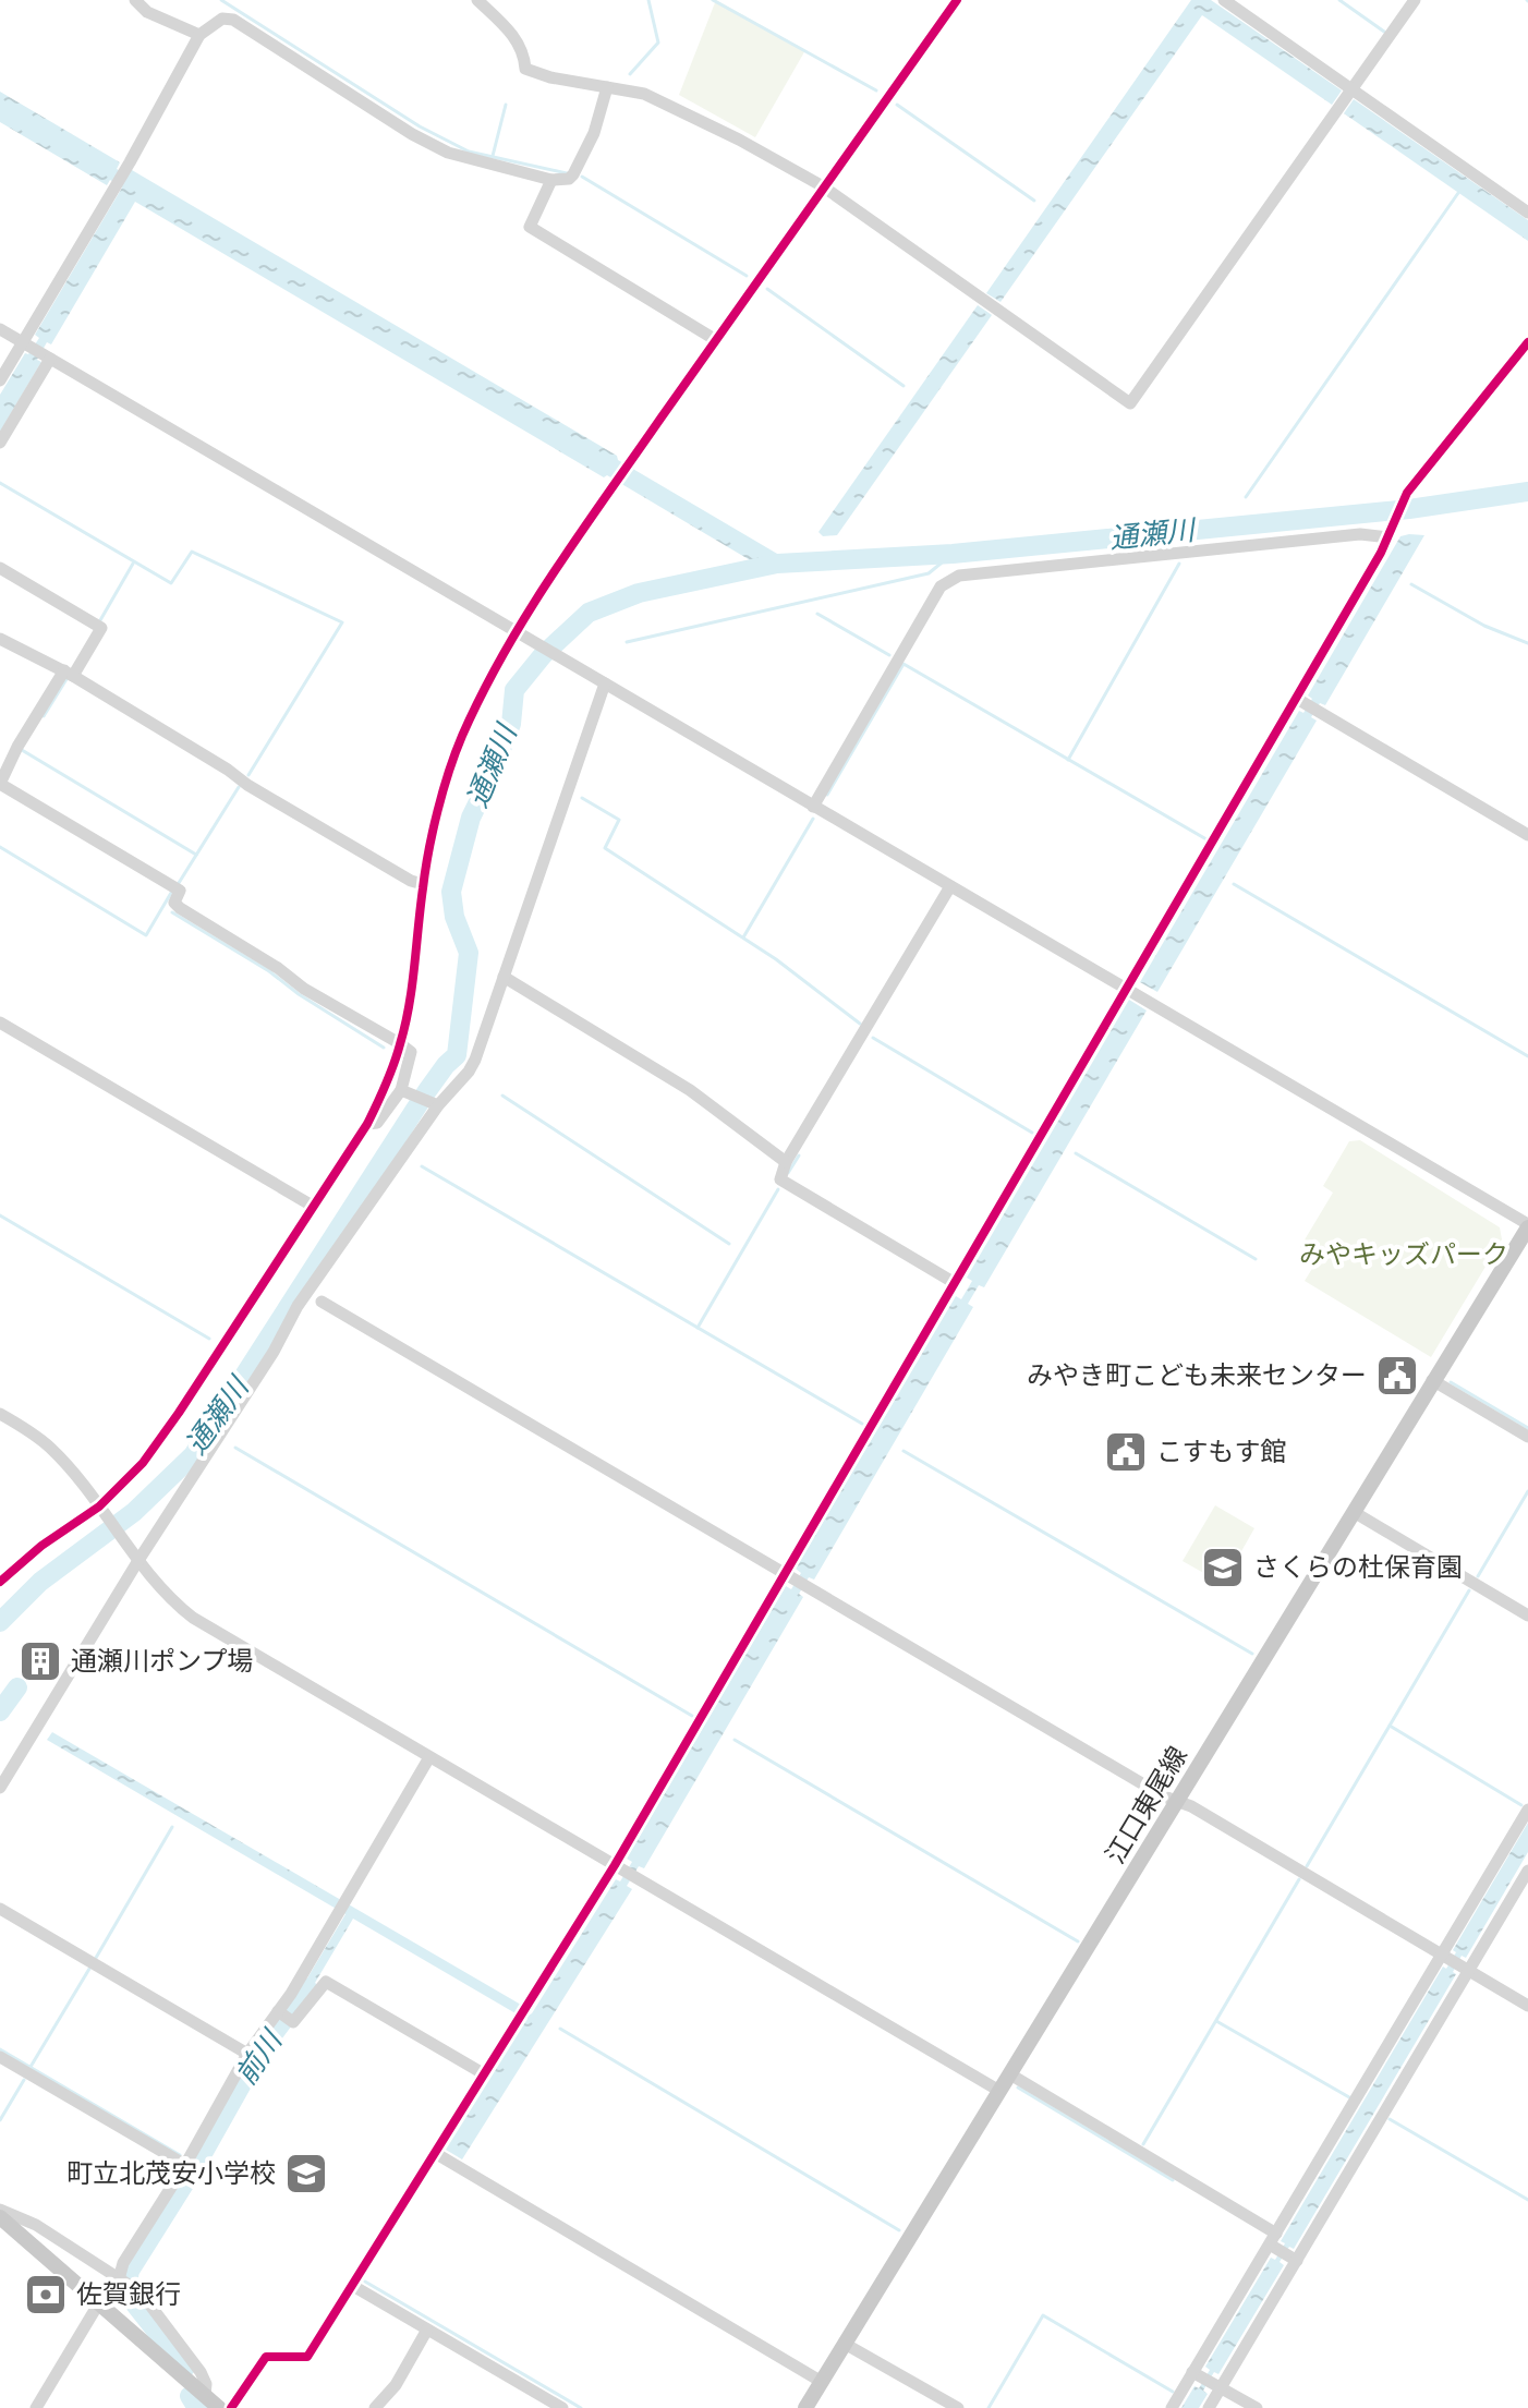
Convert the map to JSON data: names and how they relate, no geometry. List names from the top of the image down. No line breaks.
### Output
{"streets":{"main road":["江口東尾線"]},"water":["通瀬川","前川"],"parks":["みやキッズパーク"],"places":{"public building":["みやき町こども未来センター","こすもす館"],"school or university":["さくらの杜保育園","町立北茂安小学校"],"building":["通瀬川ポンプ場"],"bank":["佐賀銀行"]}}
